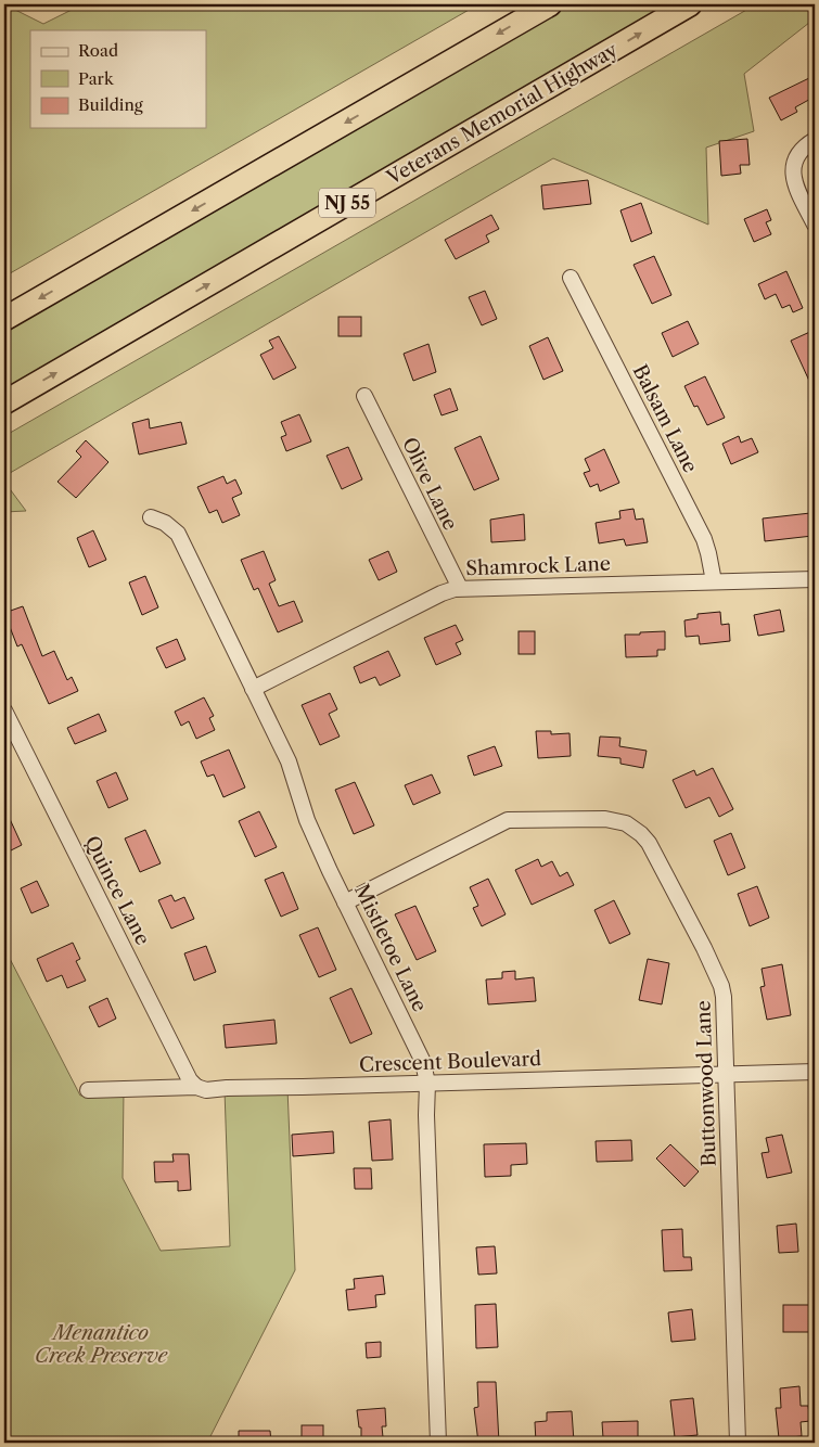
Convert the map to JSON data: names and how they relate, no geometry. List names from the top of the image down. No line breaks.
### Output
{"streets":{"highway":["Veterans Memorial Highway","NJ 55"],"street":["Balsam Lane","Olive Lane","Shamrock Lane","Quince Lane","Mistletoe Lane","Crescent Boulevard","Buttonwood Lane"]},"crossings":[["Balsam Lane","Shamrock Lane"],["Olive Lane","Shamrock Lane"],["Shamrock Lane","Mistletoe Lane"],["Quince Lane","Crescent Boulevard"],["Mistletoe Lane","Crescent Boulevard"],["Mistletoe Lane","Buttonwood Lane"],["Crescent Boulevard","Buttonwood Lane"]],"parks":["Menantico Creek Preserve"],"legend":["Road","Park","Building"]}
